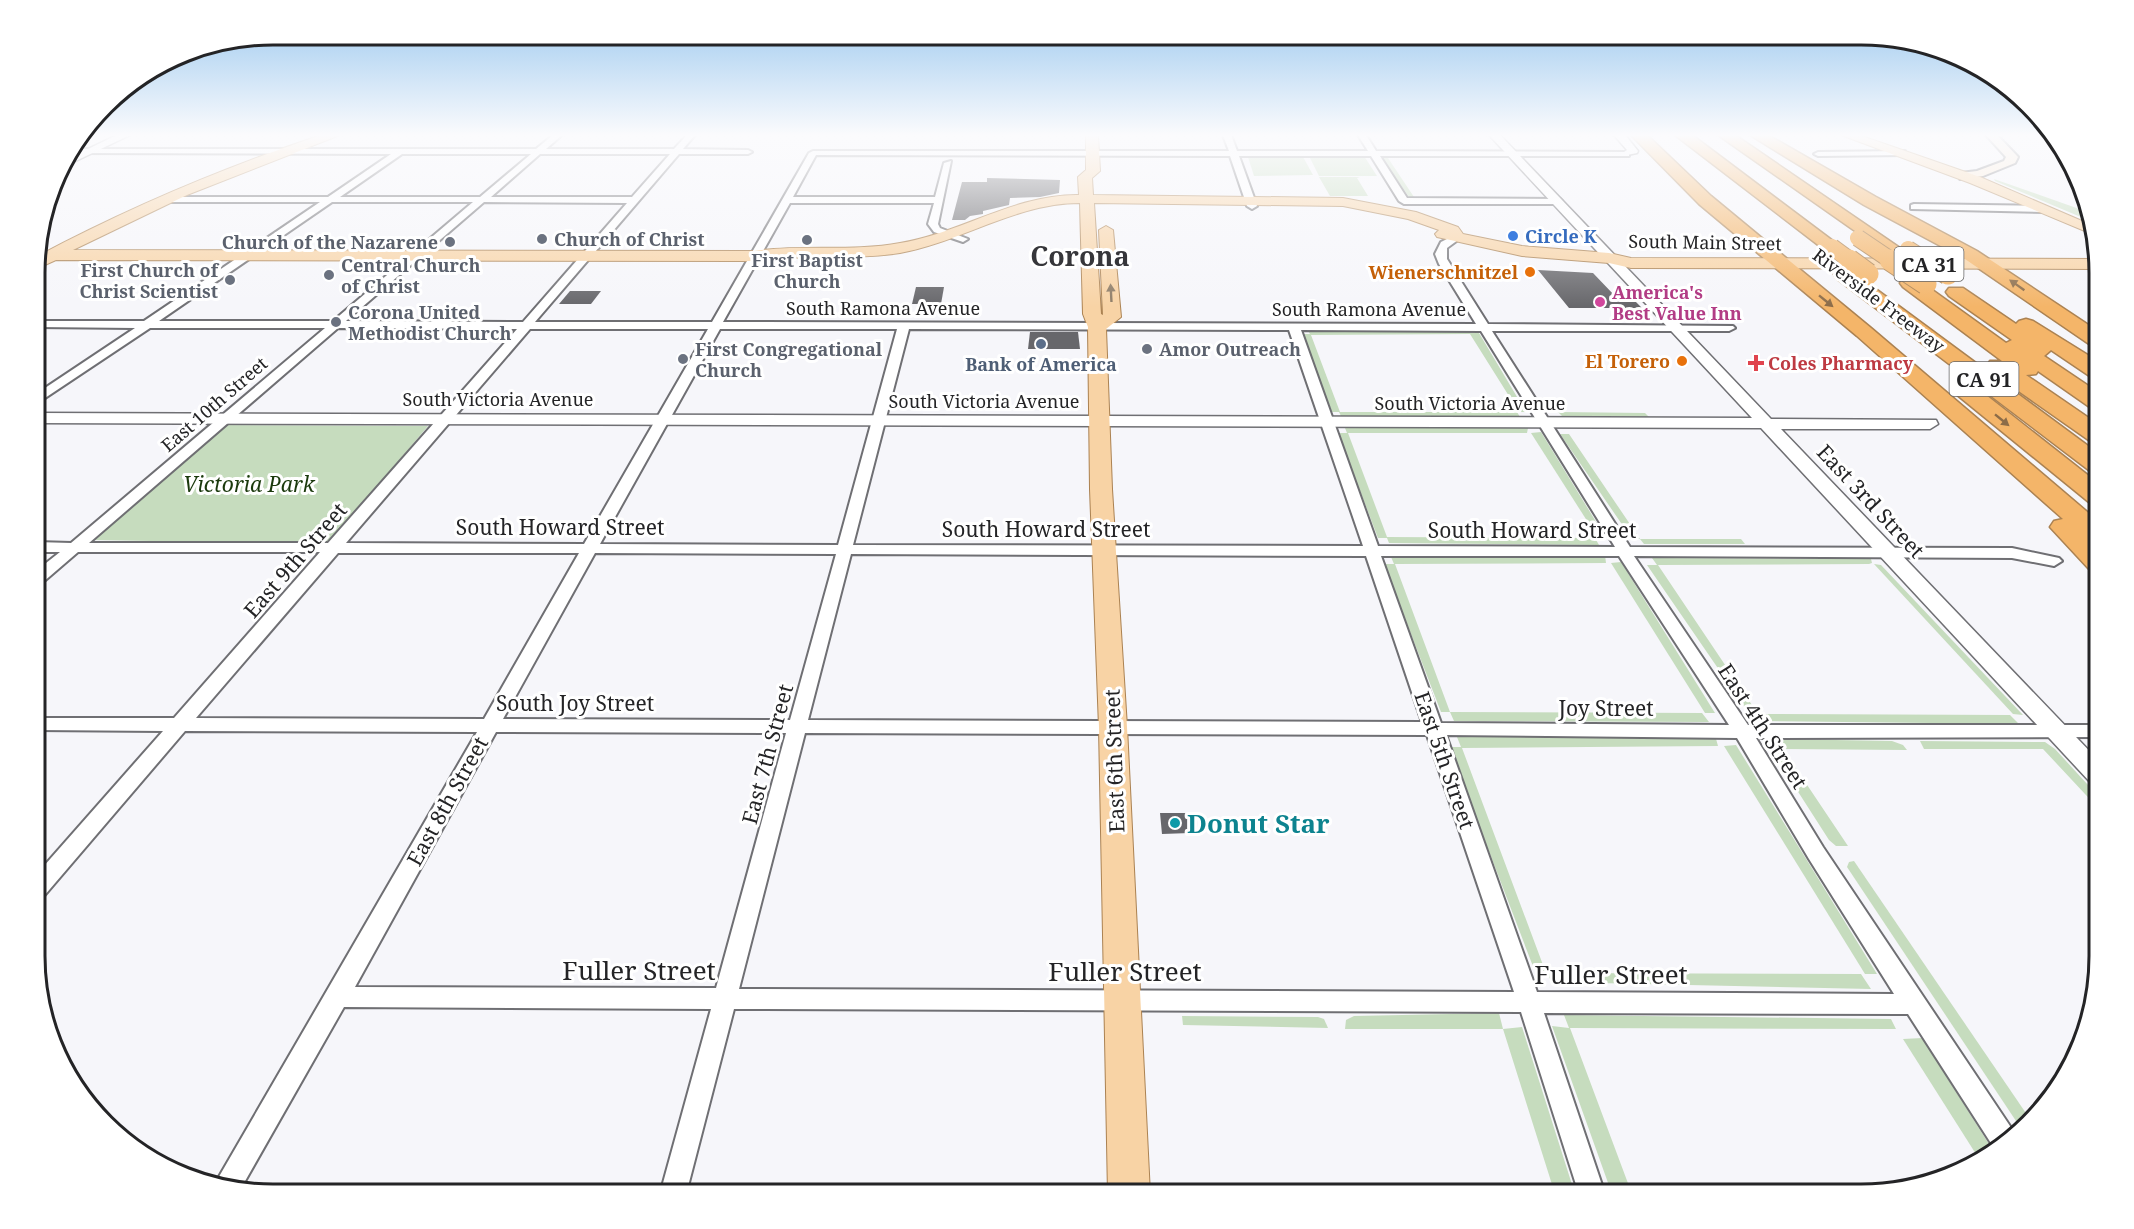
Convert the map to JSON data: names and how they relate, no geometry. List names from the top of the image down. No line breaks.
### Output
{"streets":{"highway":["Riverside Freeway","CA 91"],"main road":["South Main Street","CA 31","East 6th Street"],"street":["South Ramona Avenue","South Victoria Avenue","East 10th Street","East 3rd Street","South Howard Street","East 9th Street","South Joy Street","Joy Street","East 4th Street","East 7th Street","East 5th Street","East 8th Street","Fuller Street"]},"crossings":[["South Main Street","CA 31"],["South Main Street","Riverside Freeway"],["South Main Street","East 10th Street"],["South Main Street","East 3rd Street"],["South Main Street","East 9th Street"],["South Main Street","East 4th Street"],["South Main Street","East 6th Street"],["South Main Street","East 8th Street"],["CA 31","Riverside Freeway"],["South Ramona Avenue","East 10th Street"],["South Ramona Avenue","East 3rd Street"],["South Ramona Avenue","East 9th Street"],["South Ramona Avenue","East 4th Street"],["South Ramona Avenue","East 7th Street"],["South Ramona Avenue","East 5th Street"],["South Ramona Avenue","East 6th Street"],["South Ramona Avenue","East 8th Street"],["South Victoria Avenue","East 10th Street"],["South Victoria Avenue","East 3rd Street"],["South Victoria Avenue","East 9th Street"],["South Victoria Avenue","East 4th Street"],["South Victoria Avenue","East 7th Street"],["South Victoria Avenue","East 5th Street"],["South Victoria Avenue","East 6th Street"],["South Victoria Avenue","East 8th Street"],["East 10th Street","South Howard Street"],["East 3rd Street","South Howard Street"],["East 3rd Street","Joy Street"],["South Howard Street","East 9th Street"],["South Howard Street","East 4th Street"],["South Howard Street","East 7th Street"],["South Howard Street","East 5th Street"],["South Howard Street","East 6th Street"],["South Howard Street","East 8th Street"],["East 9th Street","South Joy Street"],["South Joy Street","Joy Street"],["South Joy Street","East 7th Street"],["South Joy Street","East 6th Street"],["South Joy Street","East 8th Street"],["Joy Street","East 4th Street"],["Joy Street","East 5th Street"],["Joy Street","East 6th Street"],["East 4th Street","Fuller Street"],["East 7th Street","Fuller Street"],["East 5th Street","Fuller Street"],["East 6th Street","Fuller Street"],["East 8th Street","Fuller Street"]],"districts":["Corona"],"parks":["Victoria Park"],"places":{"other":["Circle K","Church of Christ","First Baptist Church","Church of the Nazarene","Wienerschnitzel","Central Church of Christ","First Church of Christ Scientist","America's Best Value Inn","Corona United Methodist Church","Bank of America","Amor Outreach","First Congregational Church","El Torero","Donut Star"],"health":["Coles Pharmacy"]}}
